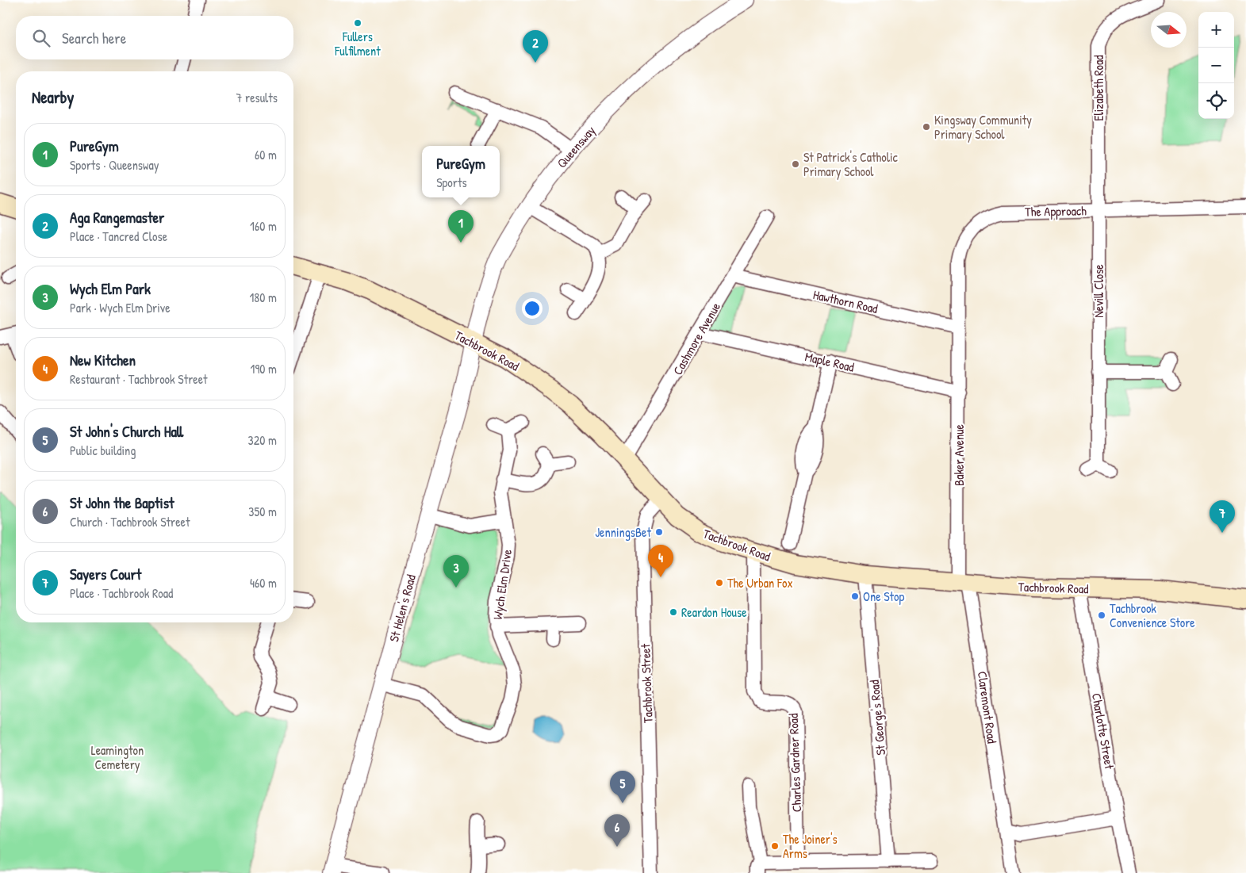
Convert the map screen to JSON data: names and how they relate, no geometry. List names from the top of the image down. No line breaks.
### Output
{"streets":{"main road":["Tachbrook Road"],"street":["Elizabeth Road","Queensway","The Approach","Nevill Close","Hawthorn Road","Cashmore Avenue","Maple Road","Baker Avenue","Wych Elm Drive","St Helen's Road","Tachbrook Street","Claremont Road","St George's Road","Charlotte Street","Charles Gardner Road"]},"crossings":[["Elizabeth Road","The Approach"],["Elizabeth Road","Nevill Close"],["Queensway","Tachbrook Road"],["Queensway","St Helen's Road"],["The Approach","Nevill Close"],["The Approach","Hawthorn Road"],["The Approach","Baker Avenue"],["Hawthorn Road","Cashmore Avenue"],["Hawthorn Road","Baker Avenue"],["Cashmore Avenue","Tachbrook Road"],["Cashmore Avenue","Maple Road"],["Tachbrook Road","Baker Avenue"],["Tachbrook Road","St Helen's Road"],["Tachbrook Road","Tachbrook Street"],["Tachbrook Road","Claremont Road"],["Tachbrook Road","St George's Road"],["Tachbrook Road","Charlotte Street"],["Tachbrook Road","Charles Gardner Road"],["Maple Road","Baker Avenue"],["Baker Avenue","Claremont Road"],["Wych Elm Drive","St Helen's Road"]],"parks":["Leamington Cemetery"],"places":["Fullers Fulfilment","Kingsway Community Primary School","St Patrick's Catholic Primary School","JenningsBet","The Urban Fox","One Stop","Reardon House","Tachbrook Convenience Store","The Joiner's Arms"],"north":"right","page":{"map_buttons":["+","−"],"search":"Search here","pins":["2","1","7","4","3","5","6"],"heading":["Nearby","7 results"],"list":[{"mark":"1","name":"PureGym","note":"Sports · Queensway","value":"60 m"},{"mark":"2","name":"Aga Rangemaster","note":"Place · Tancred Close","value":"160 m"},{"mark":"3","name":"Wych Elm Park","note":"Park · Wych Elm Drive","value":"180 m"},{"mark":"4","name":"New Kitchen","note":"Restaurant · Tachbrook Street","value":"190 m"},{"mark":"5","name":"St John's Church Hall","note":"Public building","value":"320 m"},{"mark":"6","name":"St John the Baptist","note":"Church · Tachbrook Street","value":"350 m"},{"mark":"7","name":"Sayers Court","note":"Place · Tachbrook Road","value":"460 m"}],"popup":["PureGym","Sports"]}}
